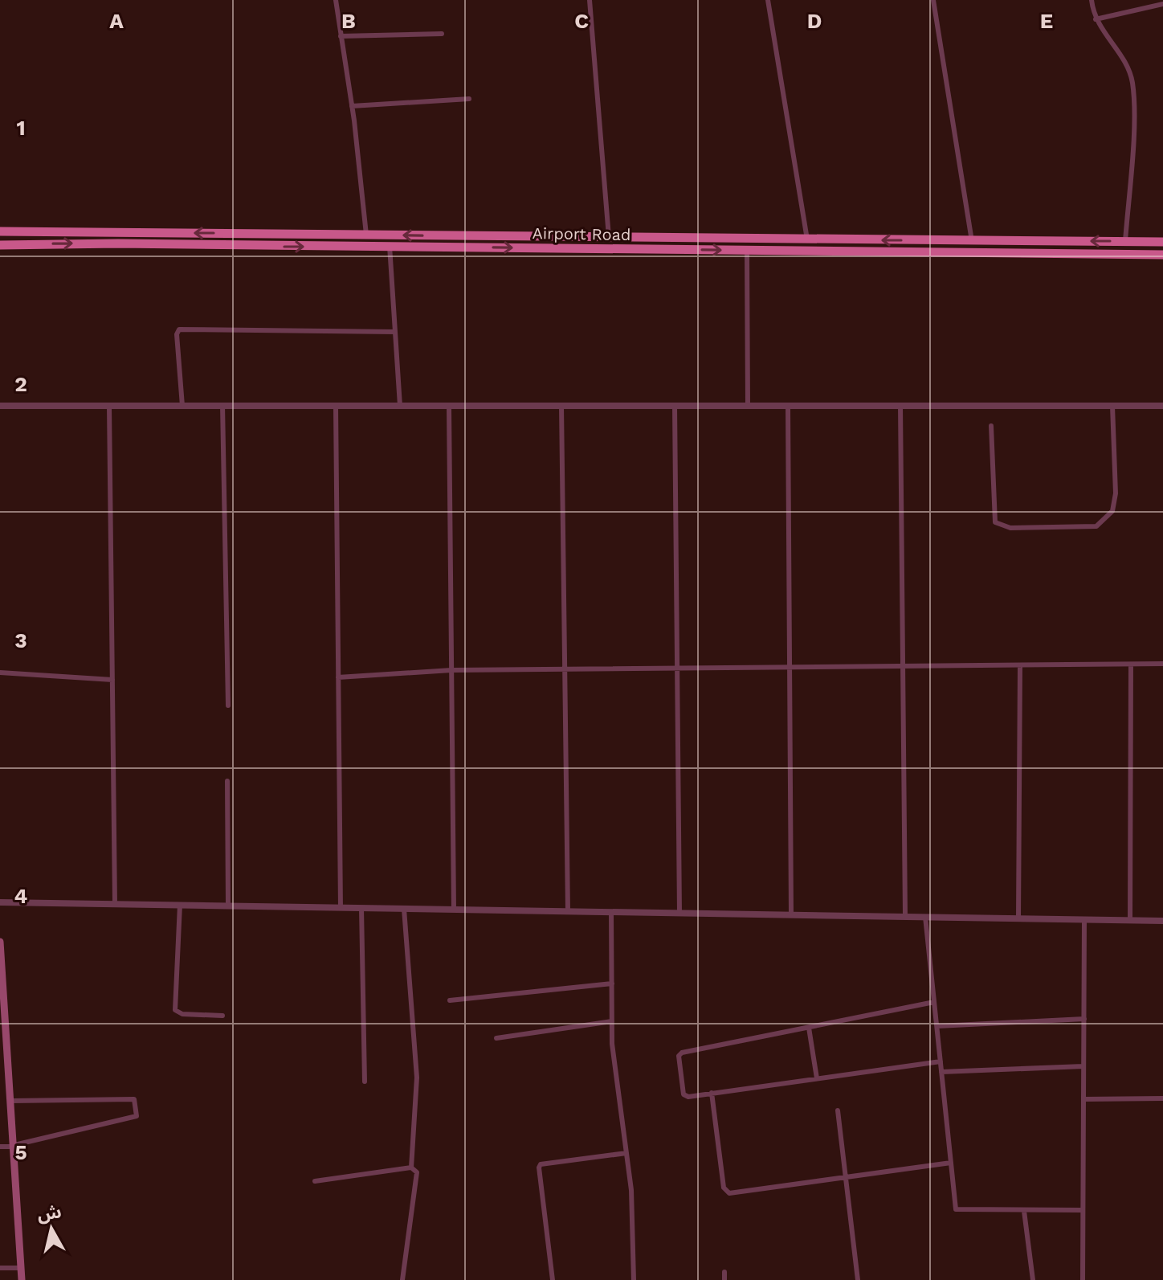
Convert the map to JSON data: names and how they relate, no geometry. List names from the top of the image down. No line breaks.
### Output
{"streets":{"highway":["Airport Road"]},"north":"top","grid":{"columns":["A","B","C","D","E"],"rows":["1","2","3","4","5"]}}
